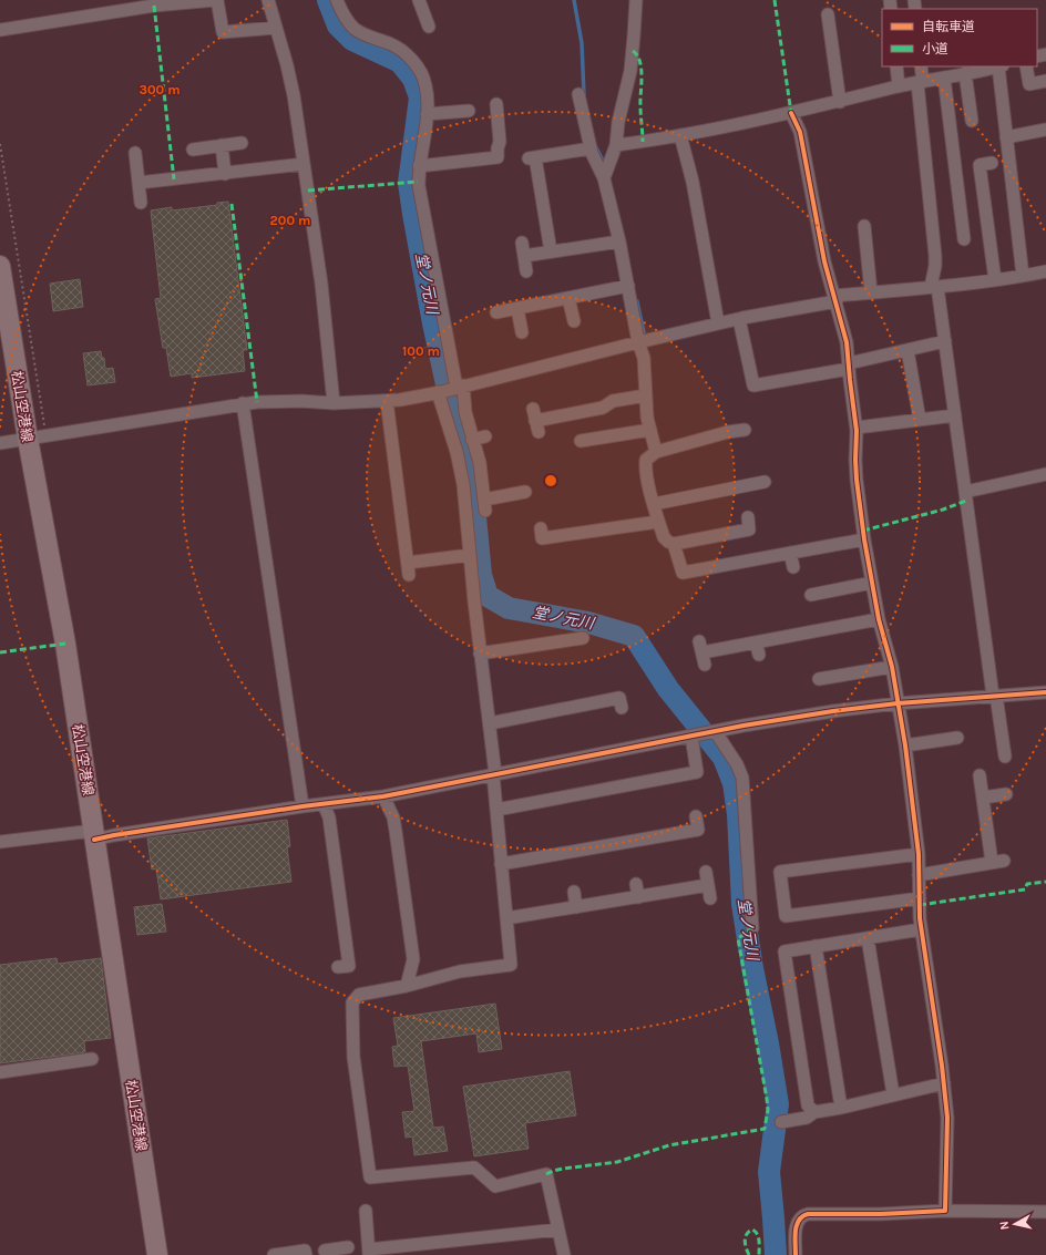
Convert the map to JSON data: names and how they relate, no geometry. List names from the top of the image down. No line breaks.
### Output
{"streets":{"main road":["松山空港線"]},"water":["堂ノ元川"],"legend":["自転車道","小道"],"north":"left","rings":["300 m","200 m","100 m"]}
